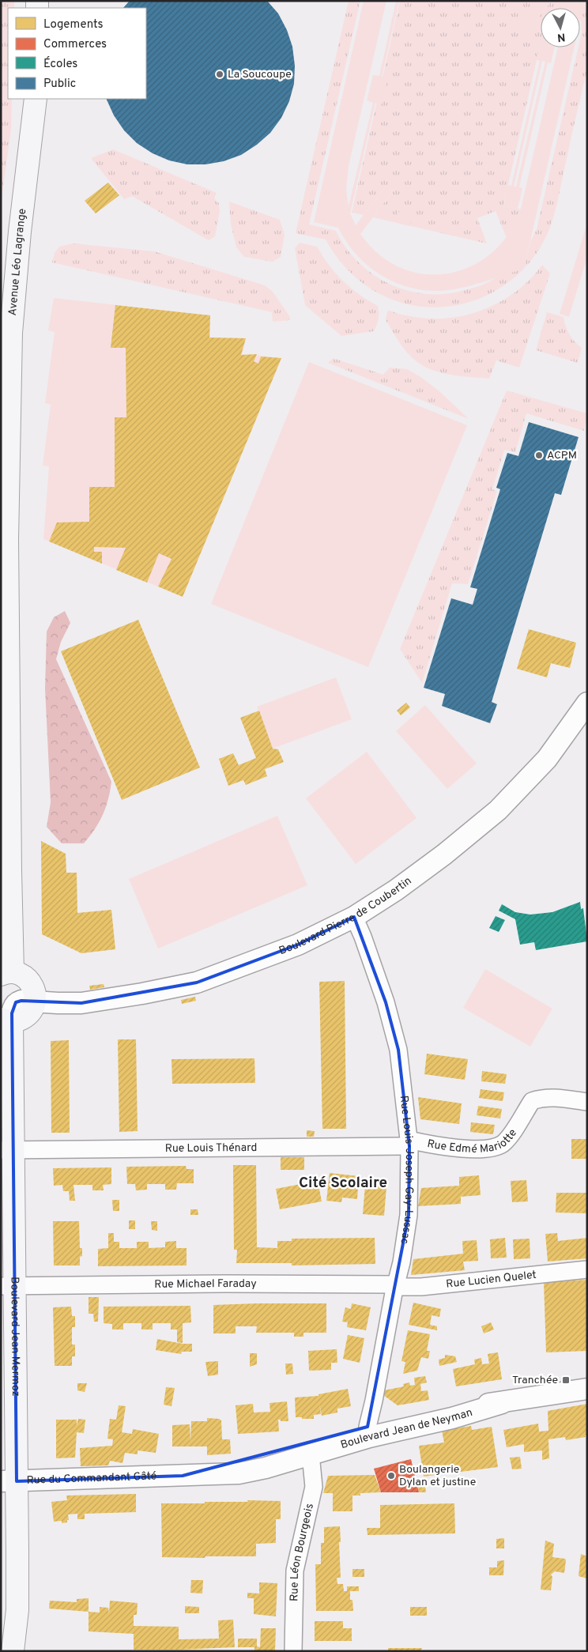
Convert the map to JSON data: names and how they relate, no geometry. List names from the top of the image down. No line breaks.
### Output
{"streets":{"main road":["Avenue Léo Lagrange","Boulevard Jean Mermoz"],"street":["Boulevard Pierre de Coubertin","Rue Edmé Mariotte","Rue Louis Thénard","Rue Louis-Joseph Gay-Lussac","Rue Lucien Quelet","Rue Michael Faraday","Boulevard Jean de Neyman","Rue du Commandant Gâté","Rue Léon Bourgeois"]},"crossings":[["Boulevard Pierre de Coubertin","Rue Louis-Joseph Gay-Lussac"],["Rue Edmé Mariotte","Rue Louis Thénard"],["Rue Edmé Mariotte","Rue Louis-Joseph Gay-Lussac"],["Rue Louis Thénard","Rue Louis-Joseph Gay-Lussac"],["Rue Louis Thénard","Boulevard Jean Mermoz"],["Rue Louis-Joseph Gay-Lussac","Rue Lucien Quelet"],["Rue Louis-Joseph Gay-Lussac","Rue Michael Faraday"],["Rue Louis-Joseph Gay-Lussac","Boulevard Jean de Neyman"],["Rue Lucien Quelet","Rue Michael Faraday"],["Rue Michael Faraday","Boulevard Jean Mermoz"],["Boulevard Jean Mermoz","Rue du Commandant Gâté"],["Boulevard Jean de Neyman","Rue du Commandant Gâté"],["Boulevard Jean de Neyman","Rue Léon Bourgeois"],["Rue du Commandant Gâté","Rue Léon Bourgeois"]],"districts":["Cité Scolaire"],"places":{"other":["La Soucoupe","ACPM","Boulangerie Dylan et justine"],"transit":["Tranchée"]},"legend":["Logements","Commerces","Écoles","Public"],"north":"bottom"}
